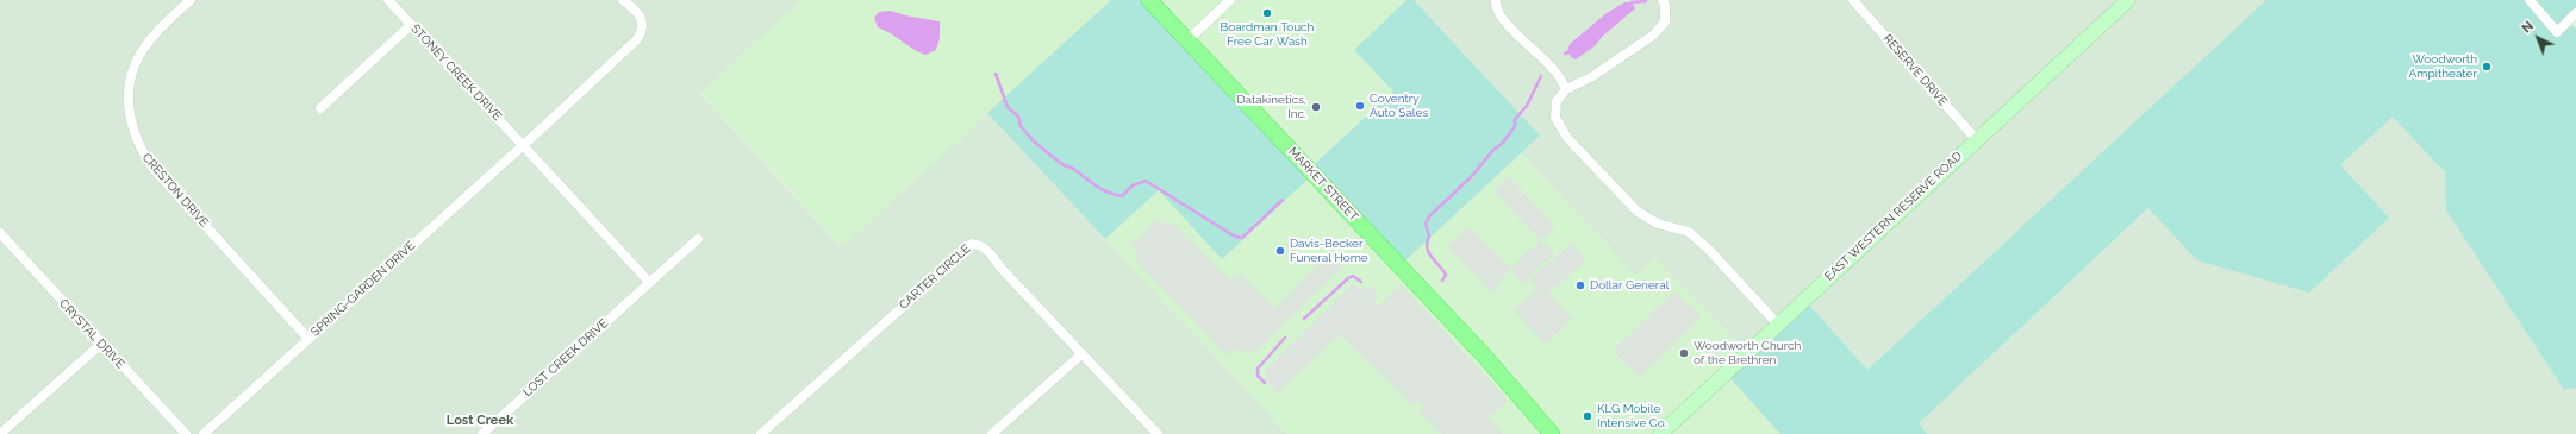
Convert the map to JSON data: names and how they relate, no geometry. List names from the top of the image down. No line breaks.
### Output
{"streets":{"main road":["MARKET STREET","EAST WESTERN RESERVE ROAD"],"street":["RESERVE DRIVE","STONEY CREEK DRIVE","CRESTON DRIVE","CARTER CIRCLE","SPRING-GARDEN DRIVE","CRYSTAL DRIVE","LOST CREEK DRIVE"]},"crossings":[["RESERVE DRIVE","EAST WESTERN RESERVE ROAD"],["STONEY CREEK DRIVE","SPRING-GARDEN DRIVE"],["CRESTON DRIVE","SPRING-GARDEN DRIVE"]],"districts":["Lost Creek"],"places":["Boardman Touch Free Car Wash","Woodworth Ampitheater","Coventry Auto Sales","Datakinetics, Inc.","Davis-Becker Funeral Home","Dollar General","Woodworth Church of the Brethren","KLG Mobile Intensive Co."],"north":"top left"}
